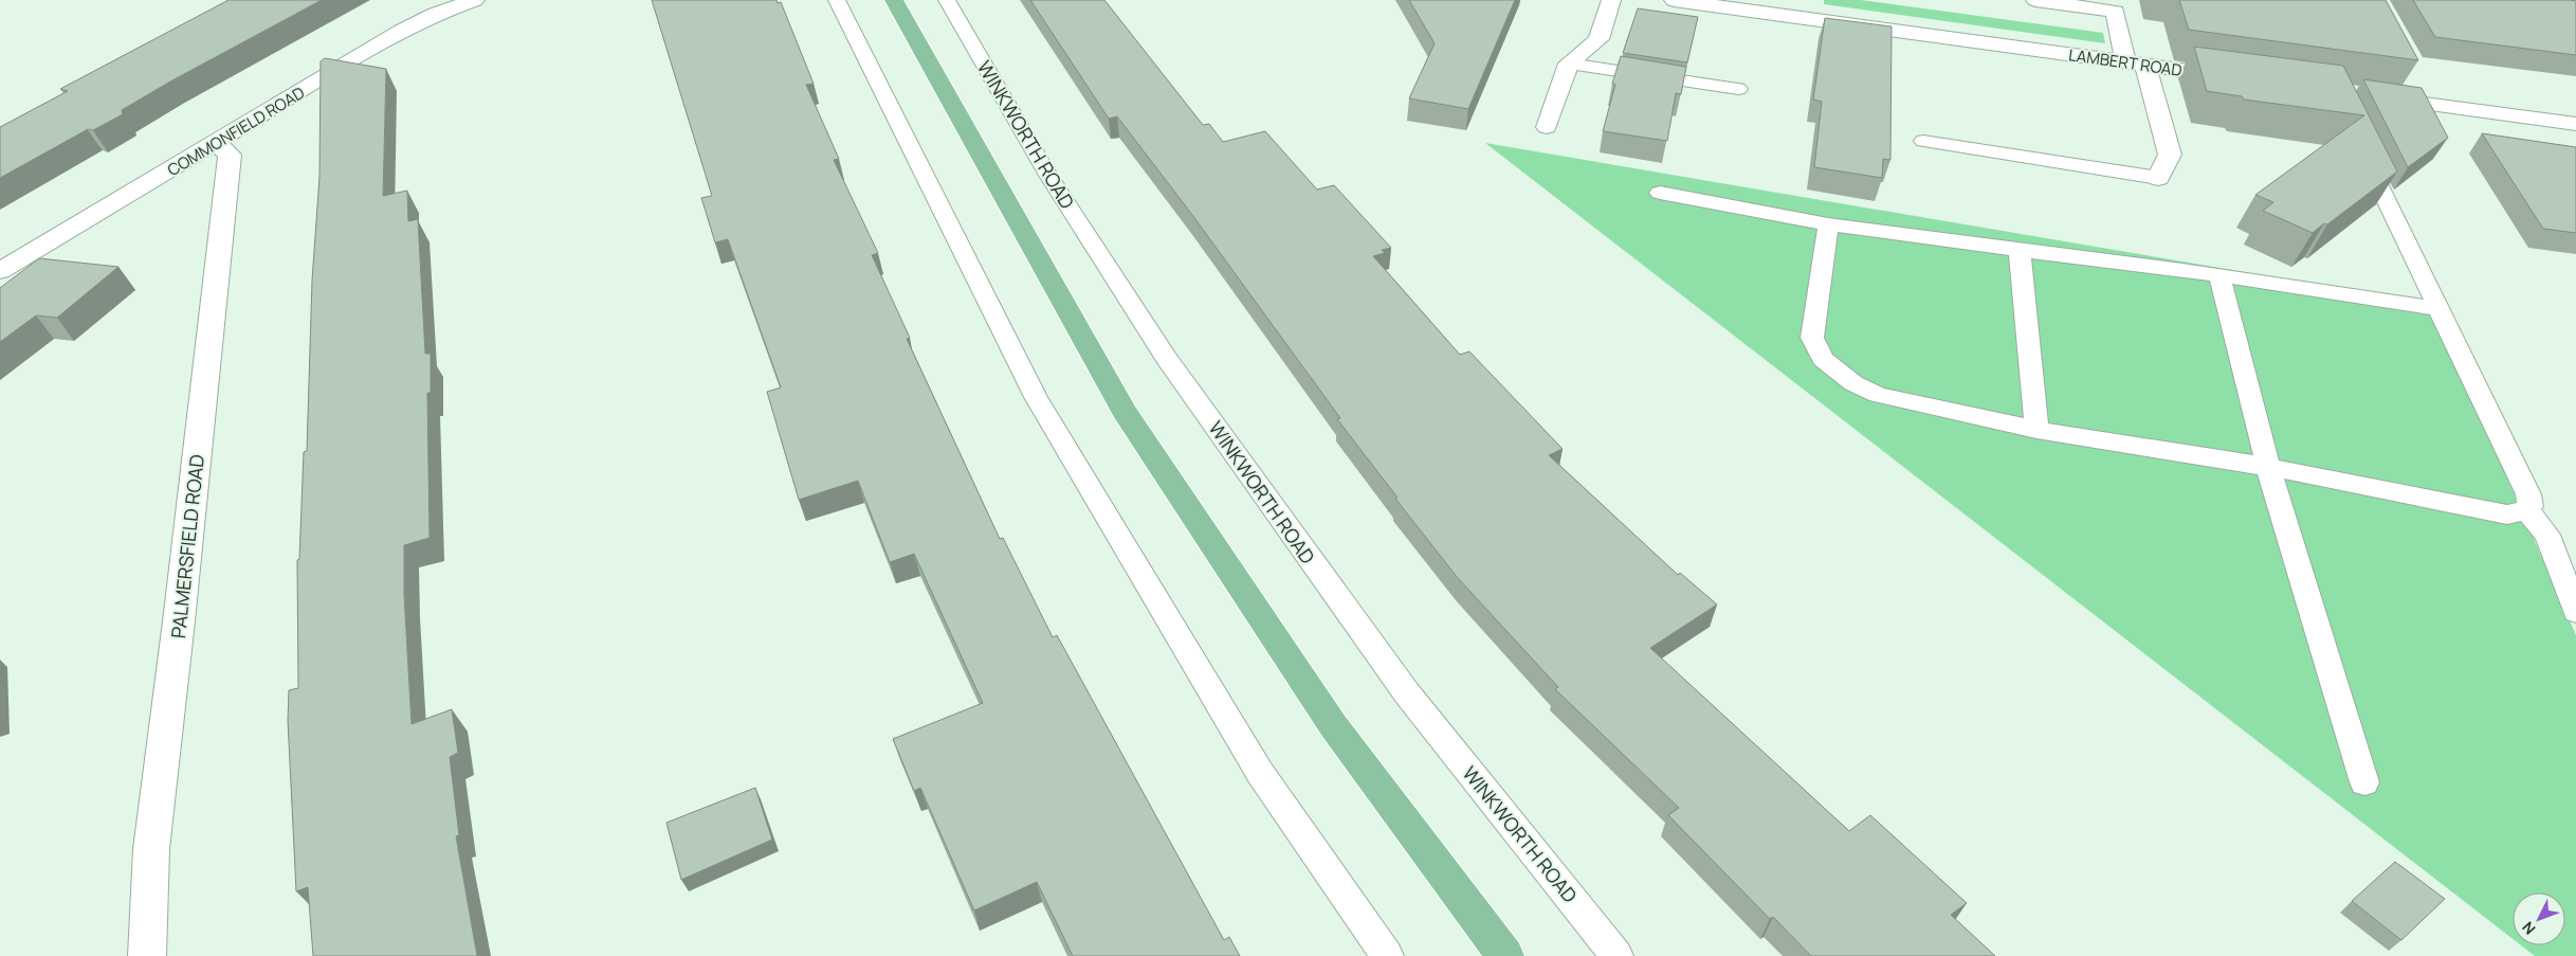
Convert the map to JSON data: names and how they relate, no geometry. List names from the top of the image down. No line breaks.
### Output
{"streets":{"street":["LAMBERT ROAD","COMMONFIELD ROAD","PALMERSFIELD ROAD"],"lane":["WINKWORTH ROAD"]},"crossings":[["COMMONFIELD ROAD","PALMERSFIELD ROAD"]],"north":"bottom left"}
